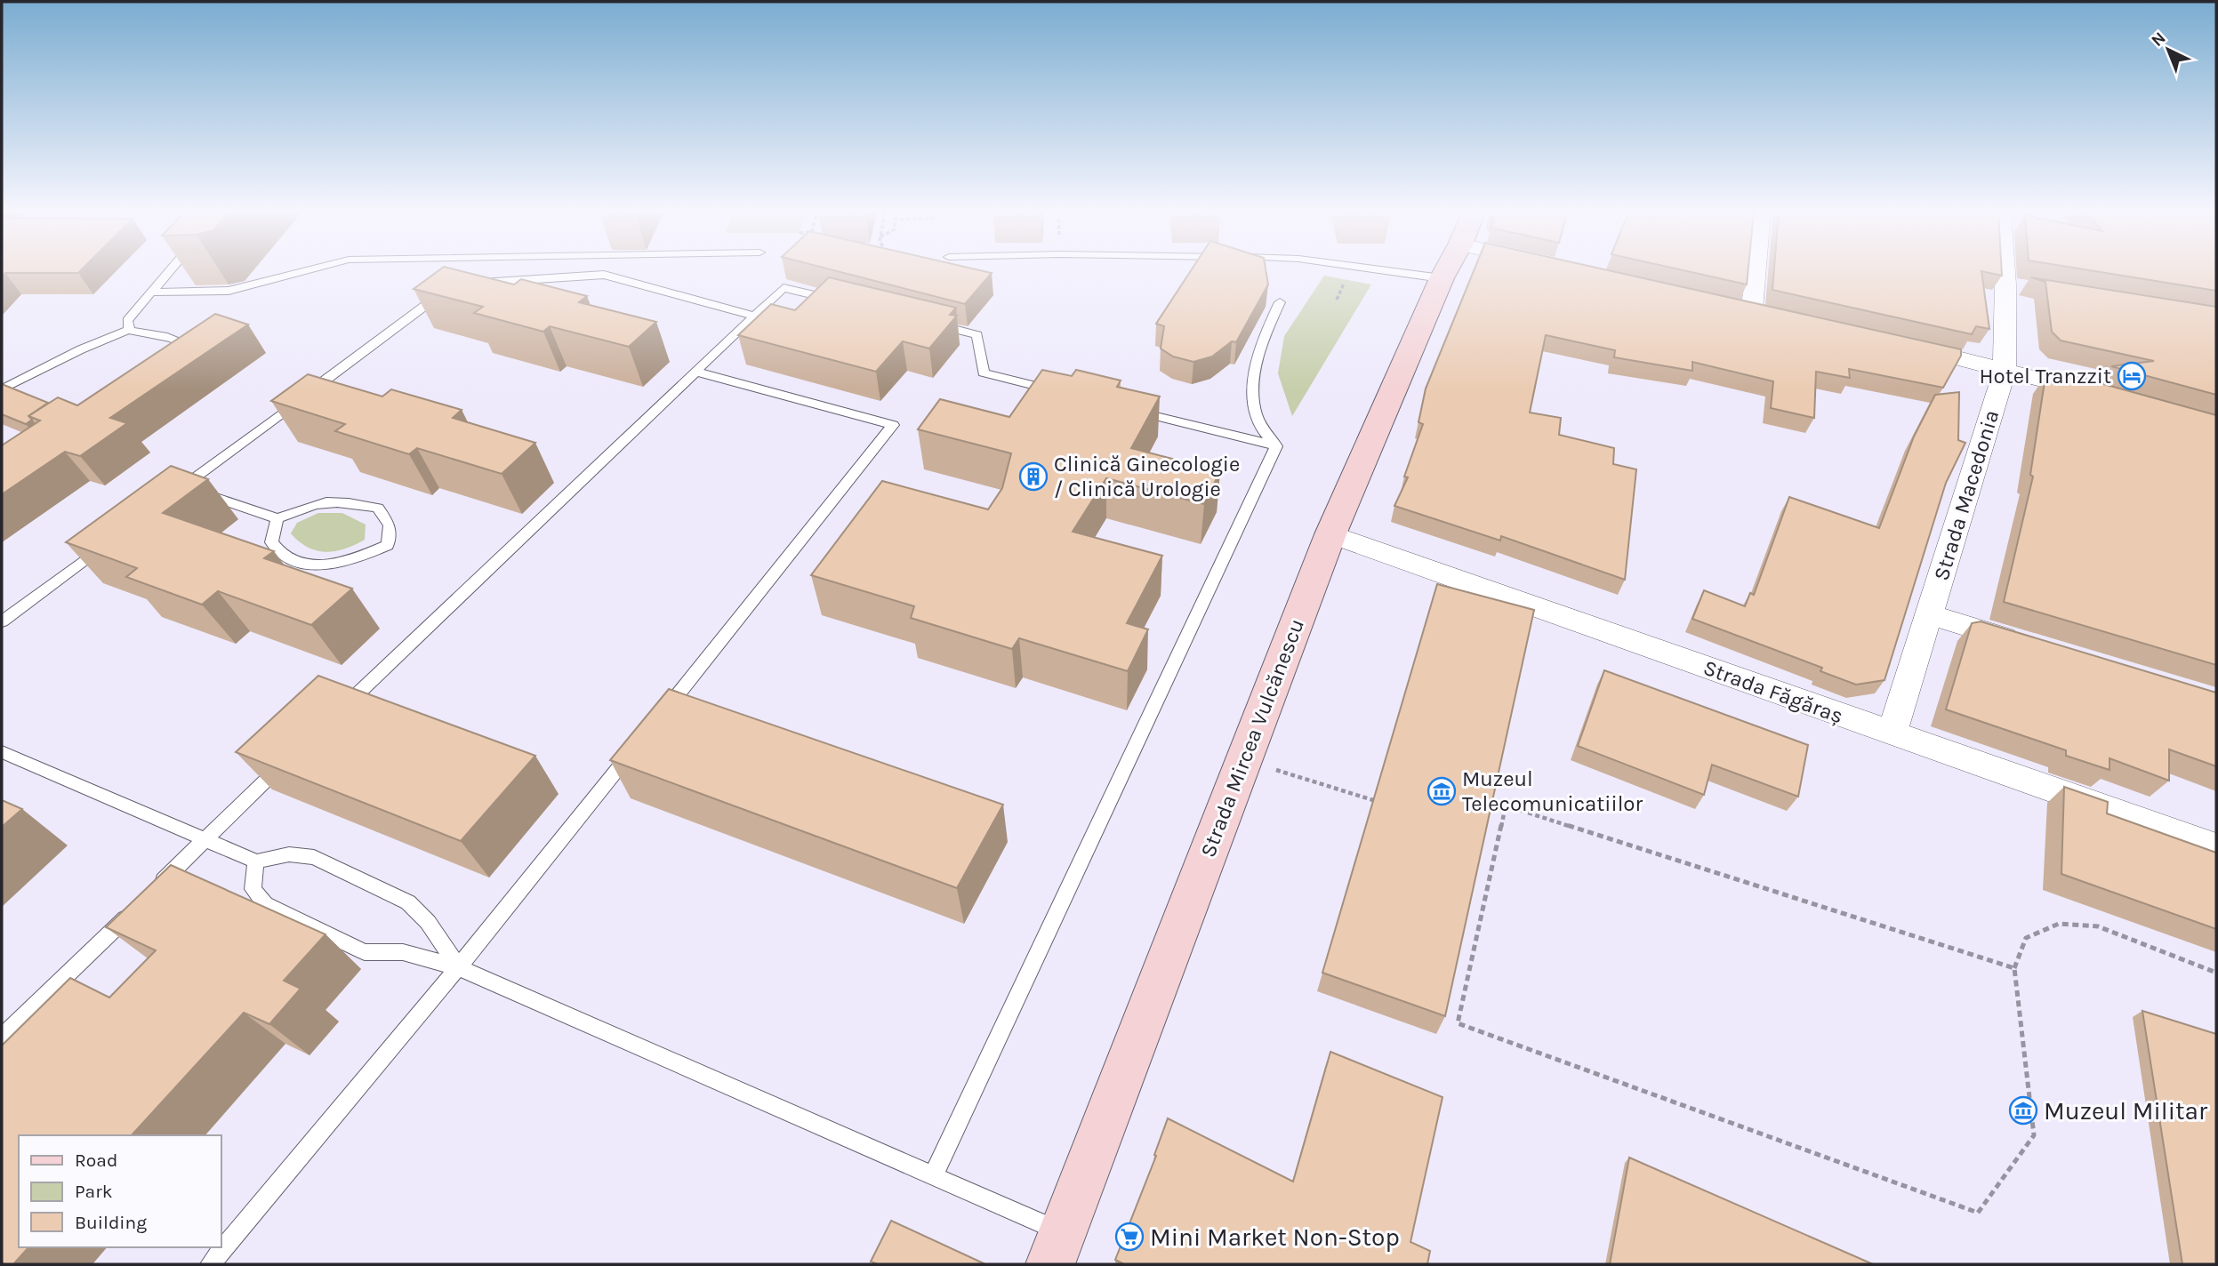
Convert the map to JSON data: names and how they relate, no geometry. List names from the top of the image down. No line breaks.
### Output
{"streets":{"main road":["Strada Mircea Vulcănescu"],"street":["Strada Macedonia","Strada Făgăraș"]},"crossings":[["Strada Macedonia","Strada Făgăraș"],["Strada Făgăraș","Strada Mircea Vulcănescu"]],"places":{"hotel":["Hotel Tranzzit"],"building":["Clinică Ginecologie / Clinică Urologie"],"museum":["Muzeul Telecomunicatiilor","Muzeul Militar"],"supermarket":["Mini Market Non-Stop"]},"legend":["Road","Park","Building"],"north":"top left"}
